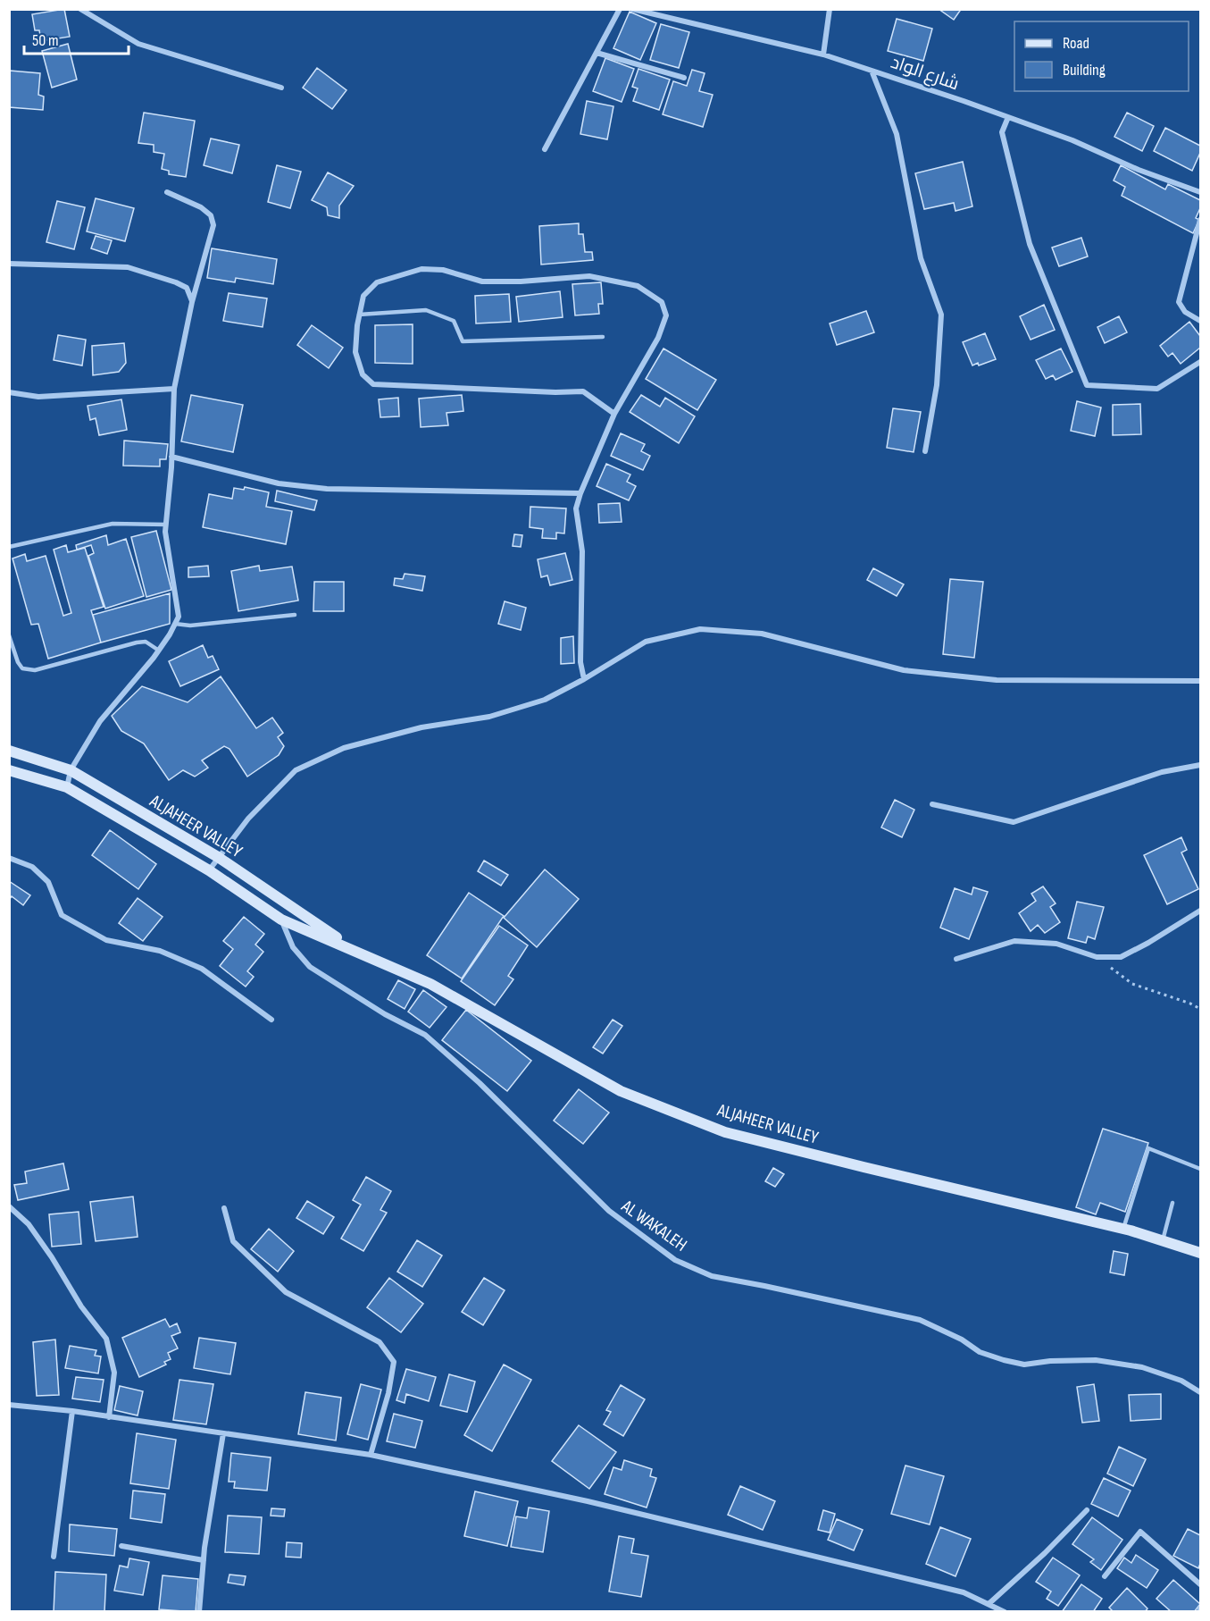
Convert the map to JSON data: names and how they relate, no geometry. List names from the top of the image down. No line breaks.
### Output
{"streets":{"street":["شارع الواد","ALJAHEER VALLEY","AL WAKALEH"]},"crossings":[["ALJAHEER VALLEY","AL WAKALEH"]],"legend":["Road","Building"],"scale_bar":"50 m"}
